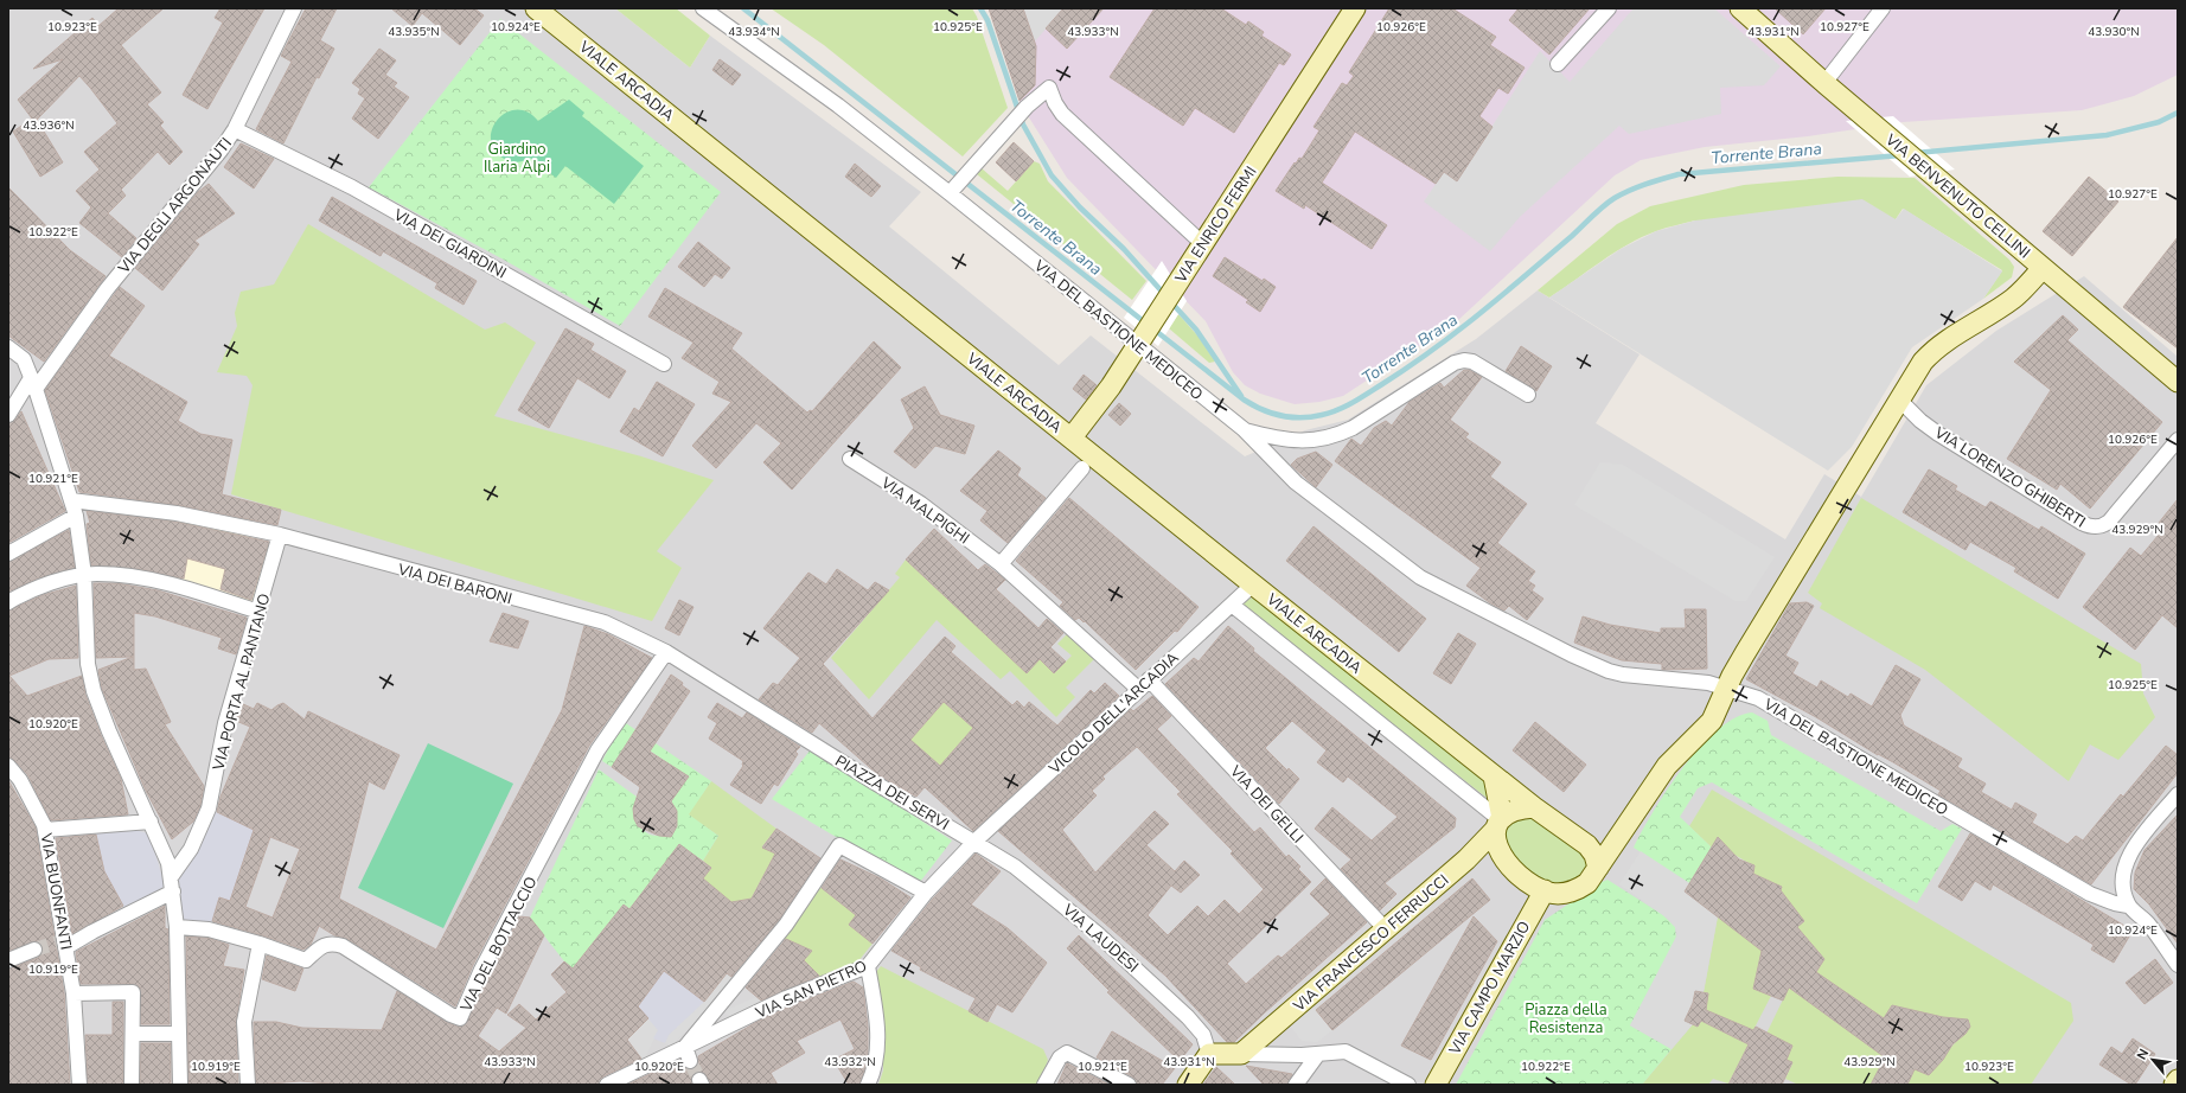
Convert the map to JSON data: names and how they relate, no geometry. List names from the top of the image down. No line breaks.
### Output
{"streets":{"street":["VIALE ARCADIA","VIA BENVENUTO CELLINI","VIA DEGLI ARGONAUTI","VIA ENRICO FERMI","VIA DEI GIARDINI","VIA DEL BASTIONE MEDICEO","VIA LORENZO GHIBERTI","VIA MALPIGHI","VIA DEI BARONI","VIA PORTA AL PANTANO","VICOLO DELL'ARCADIA","PIAZZA DEI SERVI","VIA DEI GELLI","VIA BUONFANTI","VIA LAUDESI","VIA FRANCESCO FERRUCCI","VIA DEL BOTTACCIO","VIA CAMPO MARZIO","VIA SAN PIETRO"]},"crossings":[["VIALE ARCADIA","VIA ENRICO FERMI"],["VIALE ARCADIA","VICOLO DELL'ARCADIA"],["VIALE ARCADIA","VIA FRANCESCO FERRUCCI"],["VIALE ARCADIA","VIA CAMPO MARZIO"],["VIA DEGLI ARGONAUTI","VIA DEI GIARDINI"],["VIA ENRICO FERMI","VIA DEL BASTIONE MEDICEO"],["VIA MALPIGHI","VICOLO DELL'ARCADIA"],["VIA MALPIGHI","VIA DEI GELLI"],["VIA DEI BARONI","VIA PORTA AL PANTANO"],["VIA DEI BARONI","PIAZZA DEI SERVI"],["VIA DEI BARONI","VIA DEL BOTTACCIO"],["VICOLO DELL'ARCADIA","PIAZZA DEI SERVI"],["VICOLO DELL'ARCADIA","VIA DEI GELLI"],["VICOLO DELL'ARCADIA","VIA LAUDESI"],["VICOLO DELL'ARCADIA","VIA SAN PIETRO"],["PIAZZA DEI SERVI","VIA LAUDESI"],["PIAZZA DEI SERVI","VIA SAN PIETRO"],["VIA DEI GELLI","VIA FRANCESCO FERRUCCI"],["VIA LAUDESI","VIA SAN PIETRO"],["VIA FRANCESCO FERRUCCI","VIA CAMPO MARZIO"]],"water":["Torrente Brana"],"parks":["Giardino Ilaria Alpi","Piazza della Resistenza"],"north":"top left","coordinates":["10.923°E","10.924°E","10.925°E","10.926°E","10.927°E","43.935°N","43.934°N","43.933°N","43.931°N","43.930°N","43.936°N","10.922°E","10.921°E","43.929°N","10.920°E","10.919°E","43.932°N"]}
